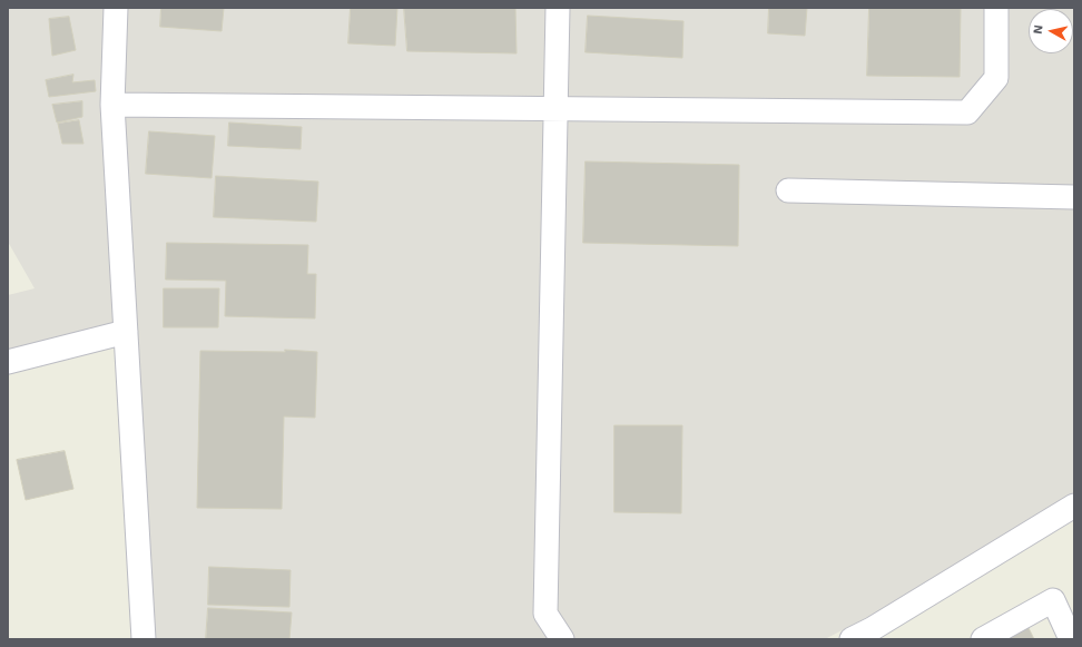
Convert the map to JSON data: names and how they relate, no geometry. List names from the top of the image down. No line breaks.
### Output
{"north":"left"}
